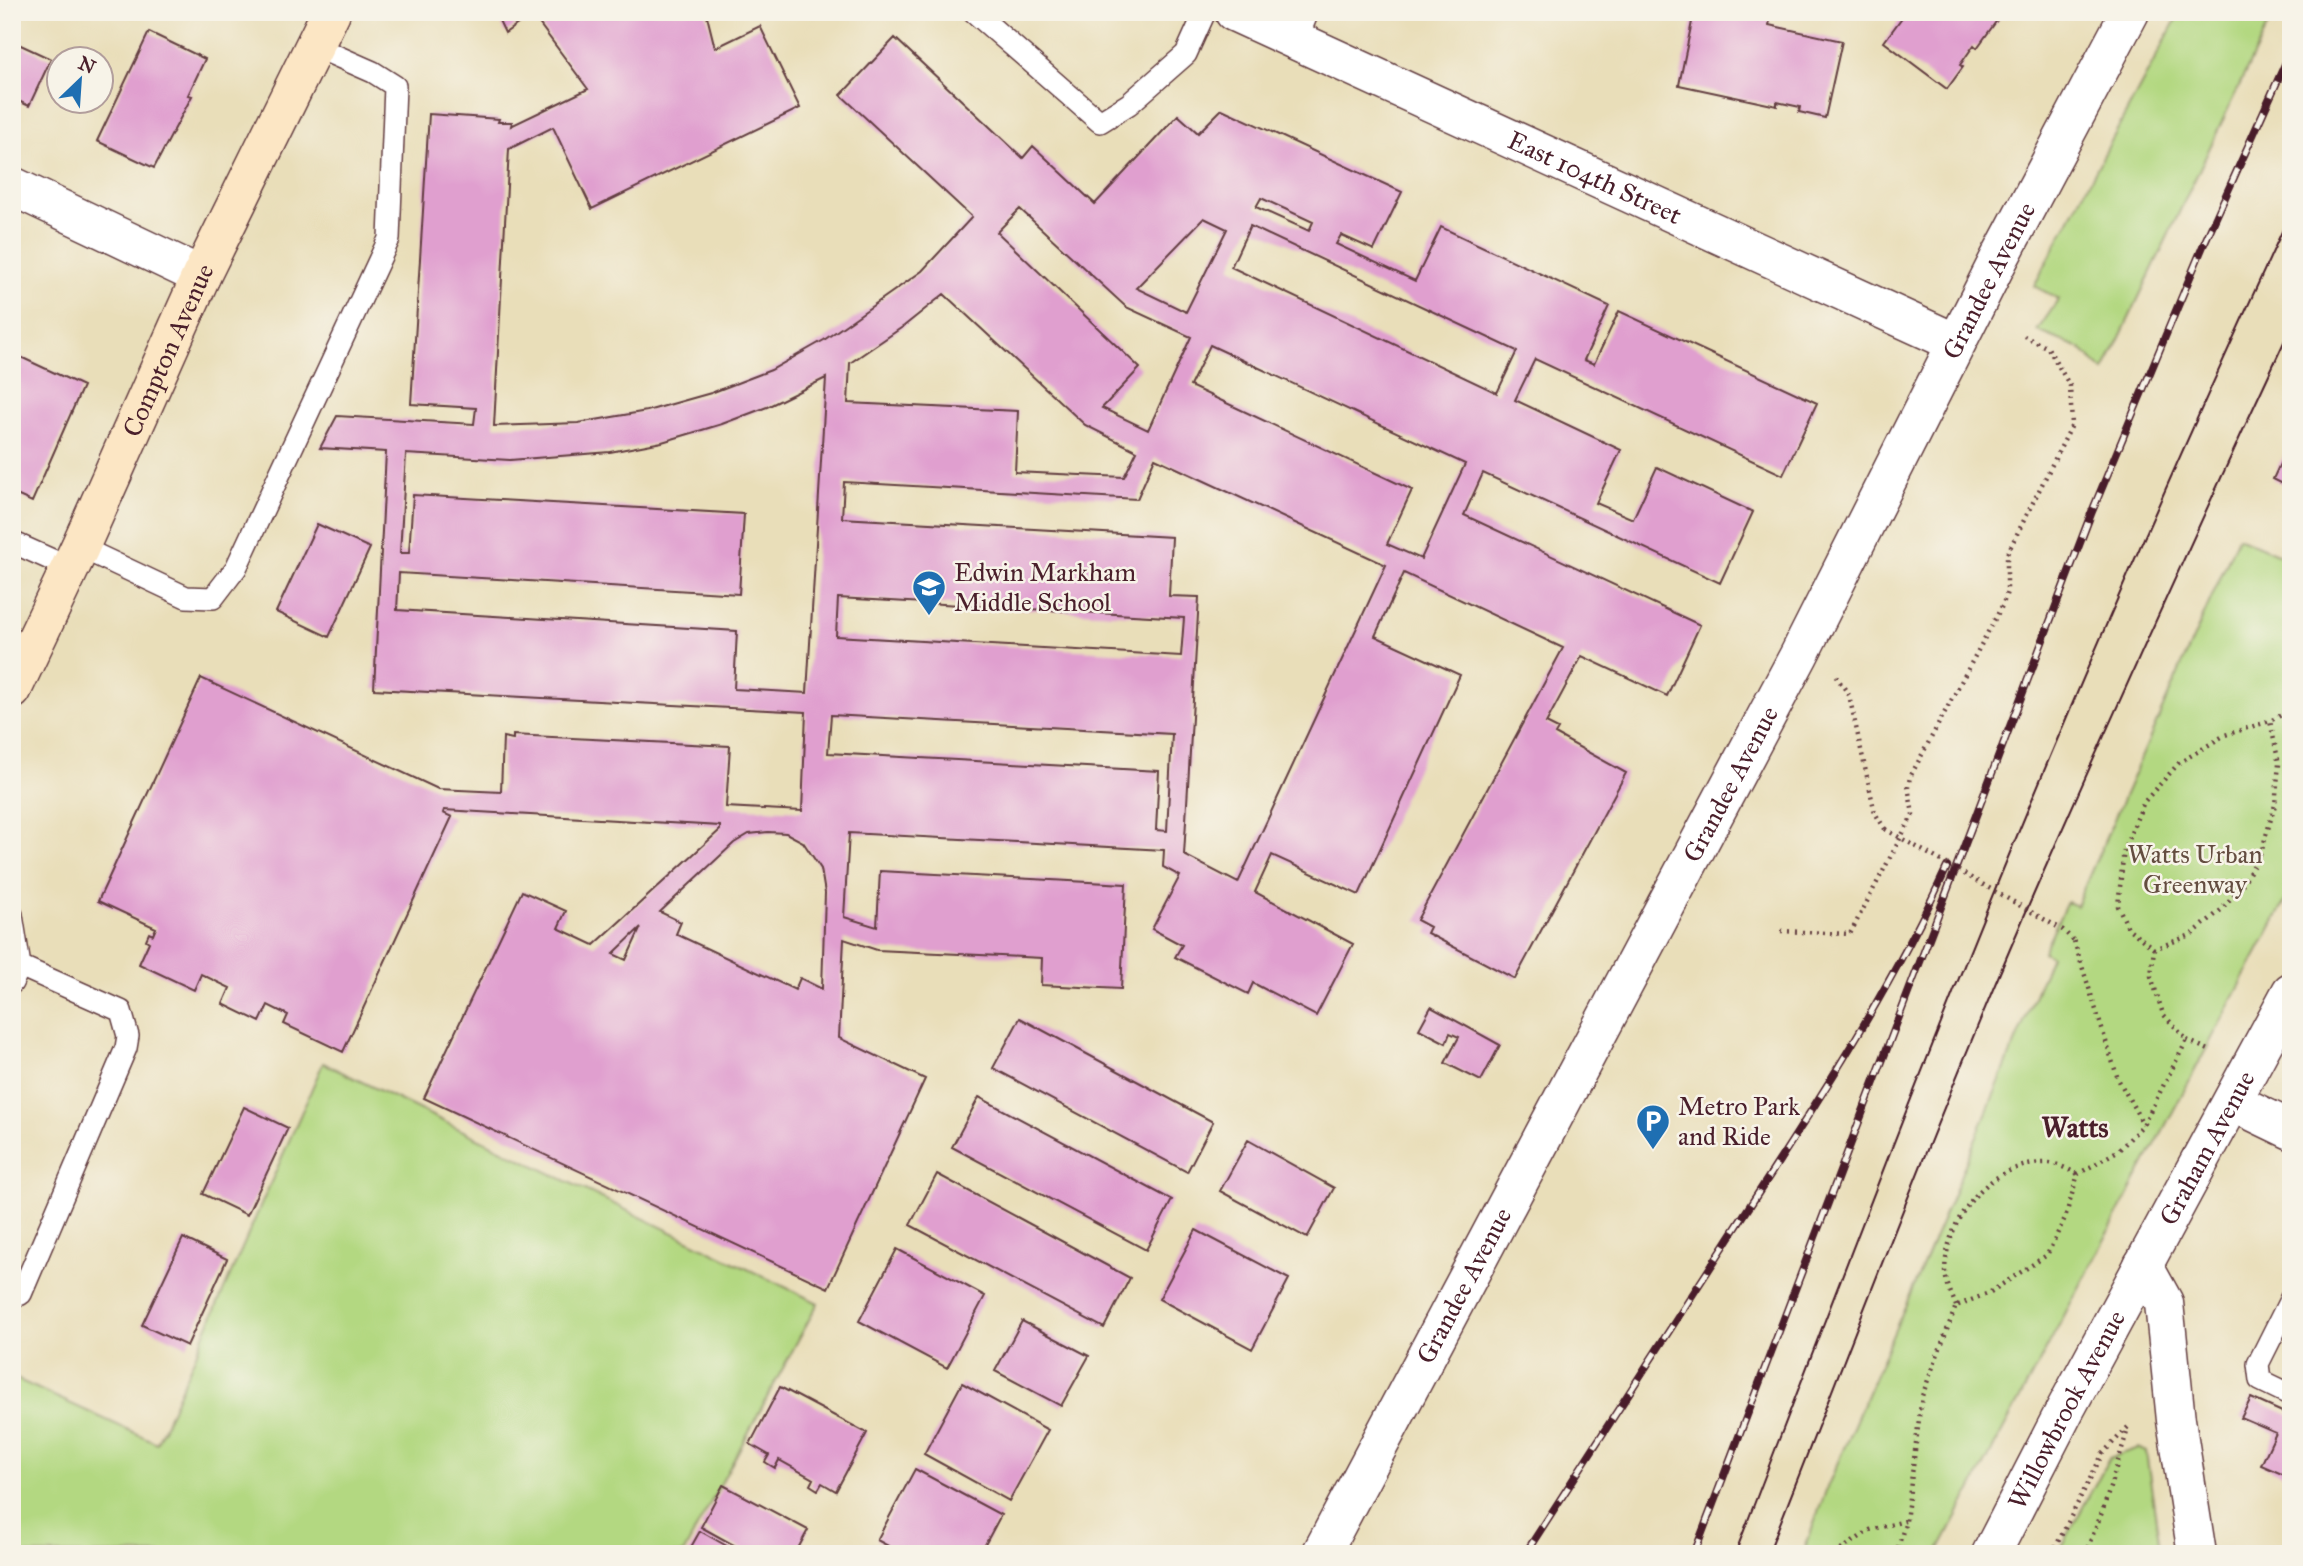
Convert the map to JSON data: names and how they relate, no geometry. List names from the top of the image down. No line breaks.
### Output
{"streets":{"main road":["Compton Avenue"],"street":["East 104th Street","Grandee Avenue","Graham Avenue","Willowbrook Avenue"]},"crossings":[["East 104th Street","Grandee Avenue"],["Graham Avenue","Willowbrook Avenue"]],"districts":["Watts"],"parks":["Watts Urban Greenway"],"places":{"school or university":["Edwin Markham Middle School"],"parking":["Metro Park and Ride"]},"north":"top right"}
